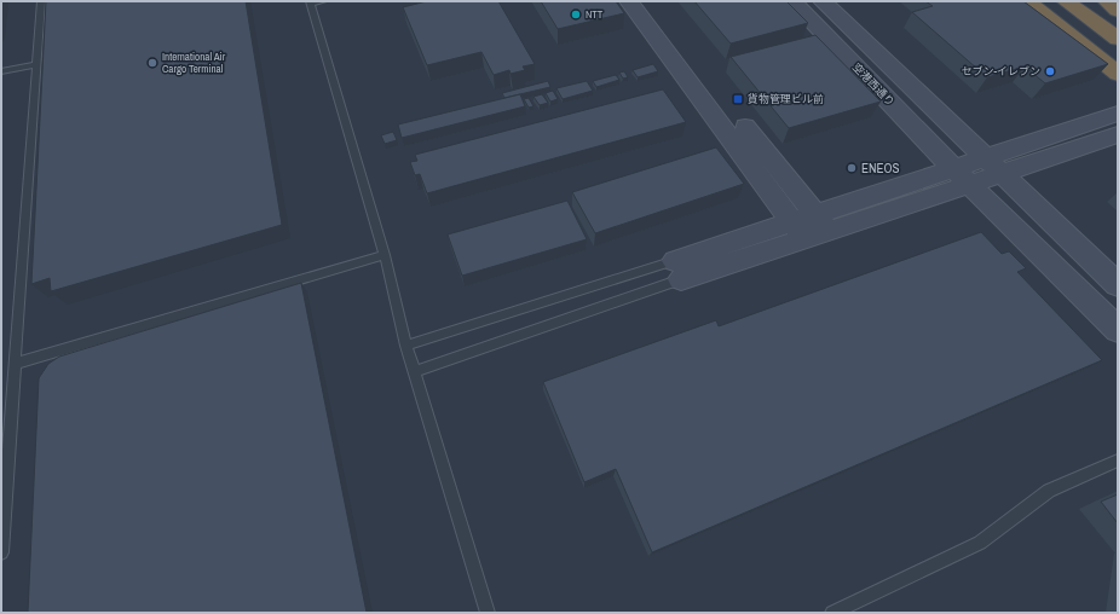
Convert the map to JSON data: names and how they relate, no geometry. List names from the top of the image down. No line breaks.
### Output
{"streets":{"street":["空港西通り"]},"places":{"other":["NTT","International Air Cargo Terminal","セブン-イレブン","ENEOS"],"transit":["貨物管理ビル前"]}}
